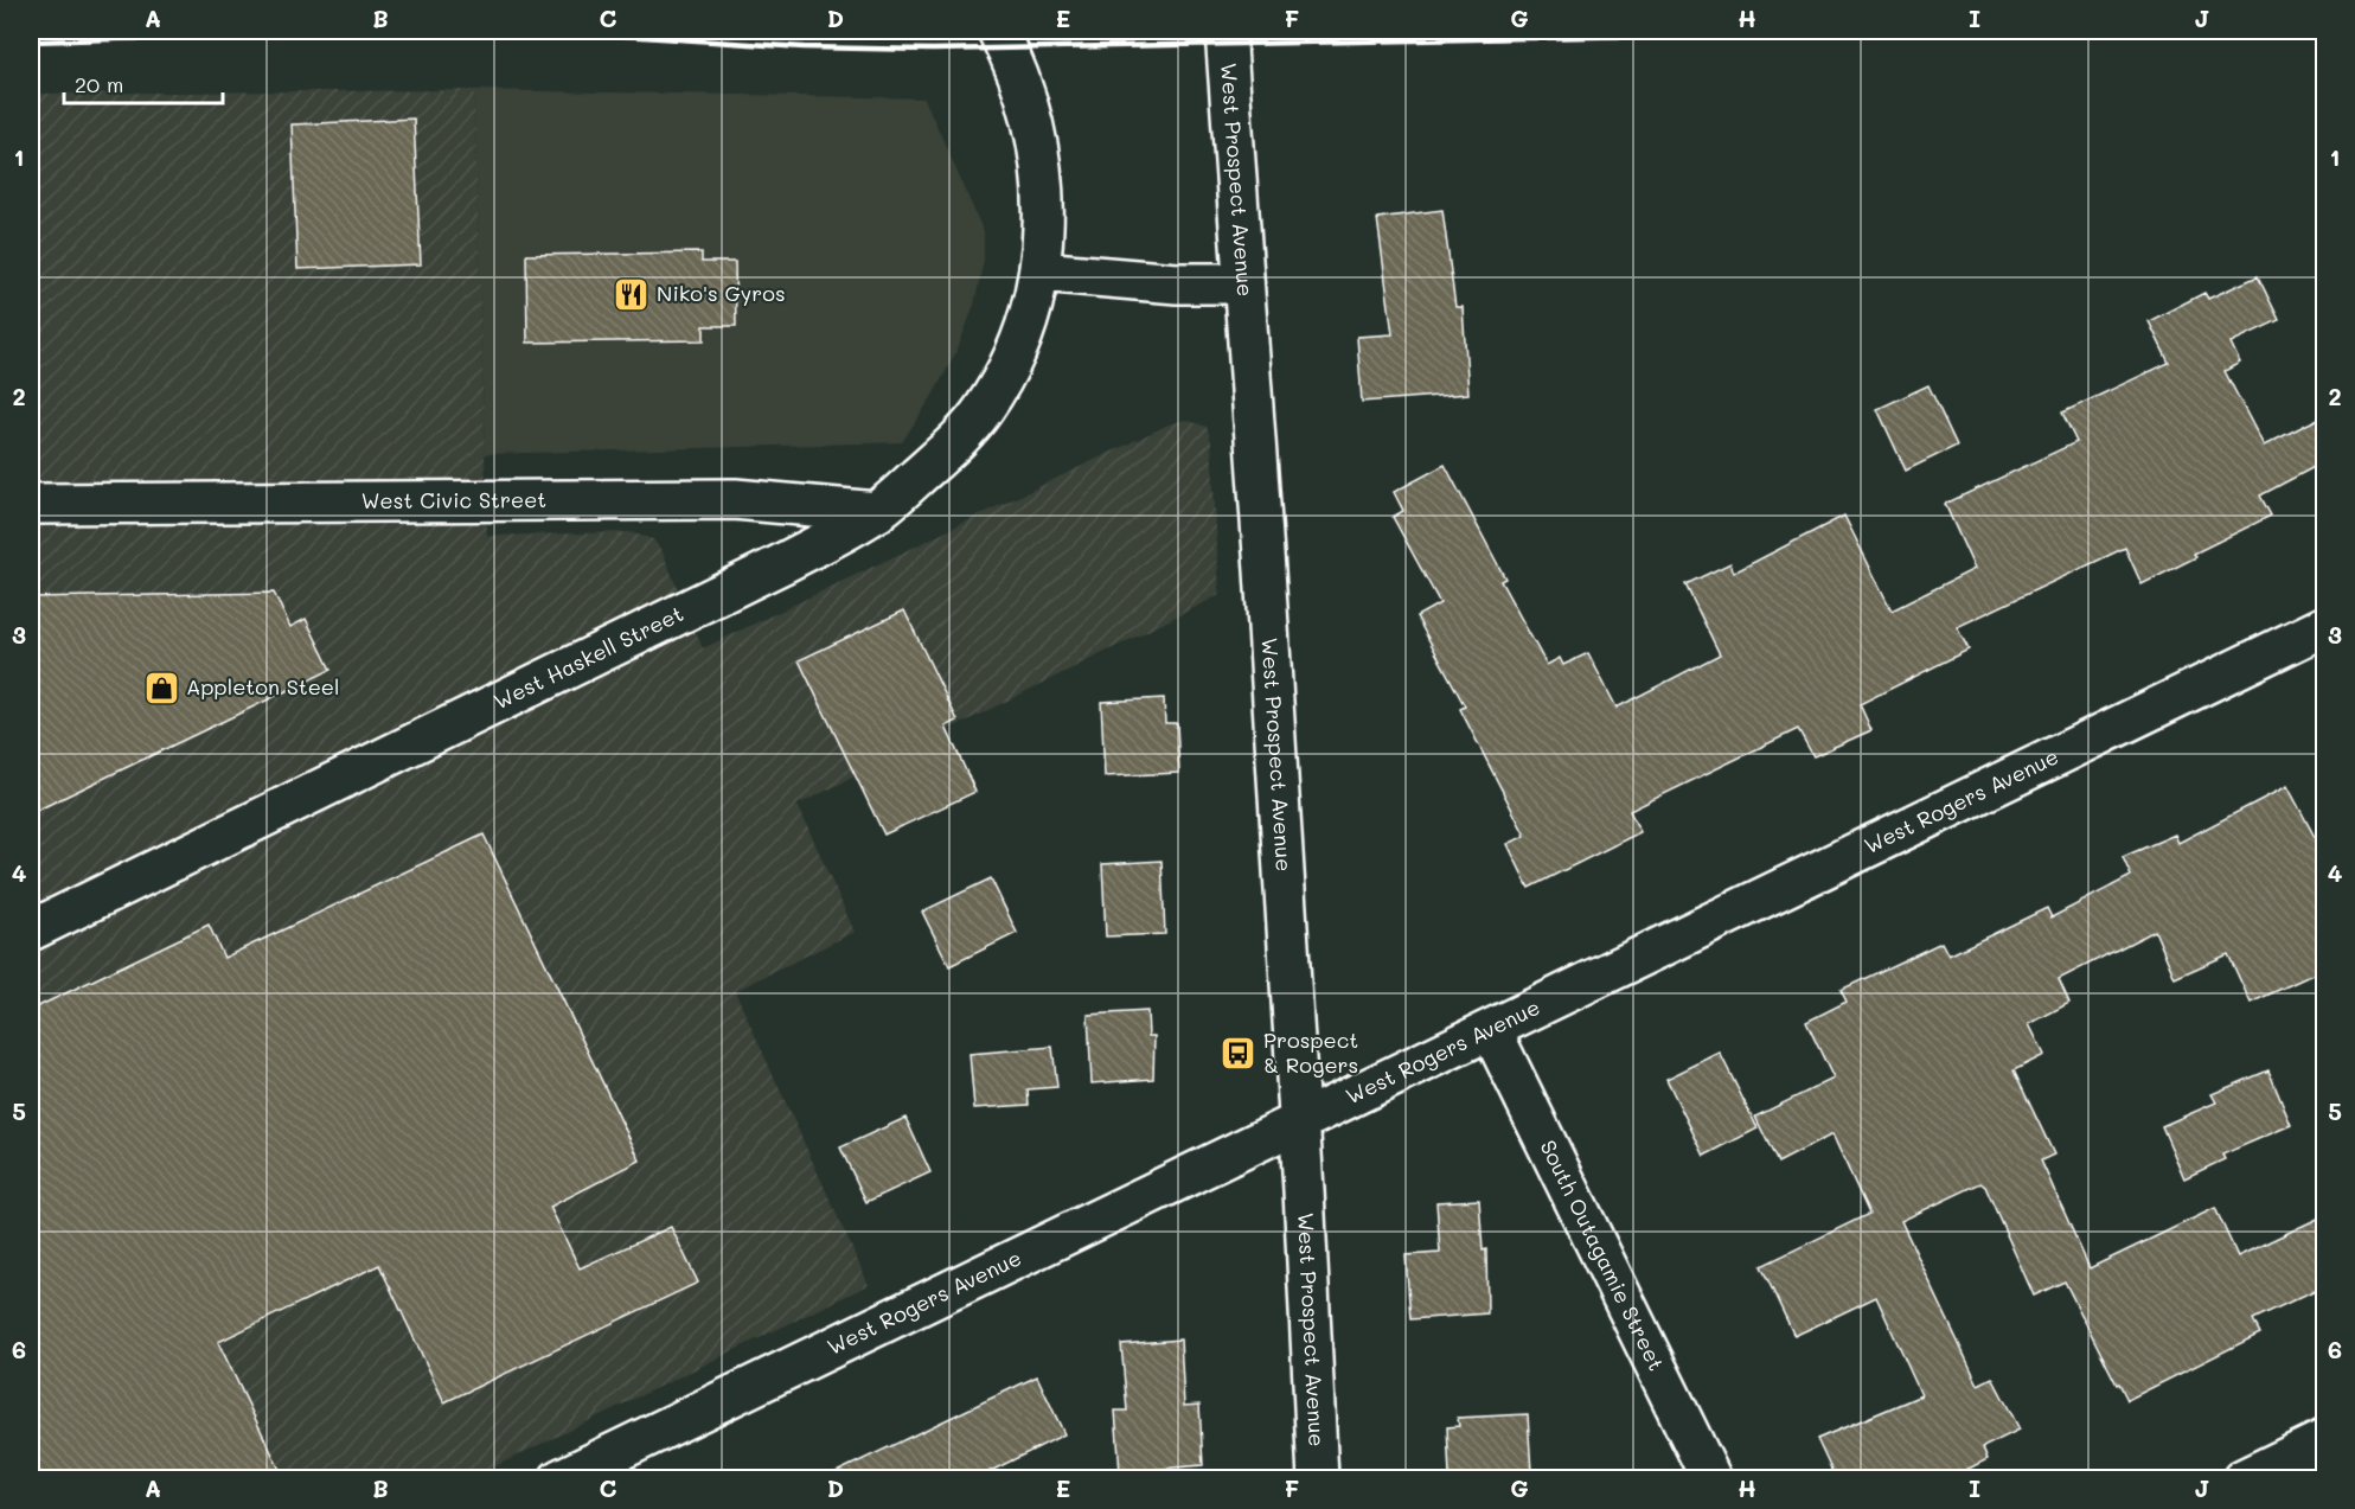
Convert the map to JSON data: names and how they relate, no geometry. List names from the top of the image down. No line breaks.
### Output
{"streets":{"street":["West Prospect Avenue","West Civic Street","West Haskell Street","West Rogers Avenue","South Outagamie Street"]},"crossings":[["West Prospect Avenue","West Rogers Avenue"],["West Civic Street","West Haskell Street"],["West Rogers Avenue","South Outagamie Street"]],"places":{"restaurant":["Niko's Gyros"],"shop":["Appleton Steel"],"bus stop":["Prospect & Rogers"]},"scale_bar":"20 m","grid":{"columns":["A","B","C","D","E","F","G","H","I","J"],"rows":["1","2","3","4","5","6"]}}
